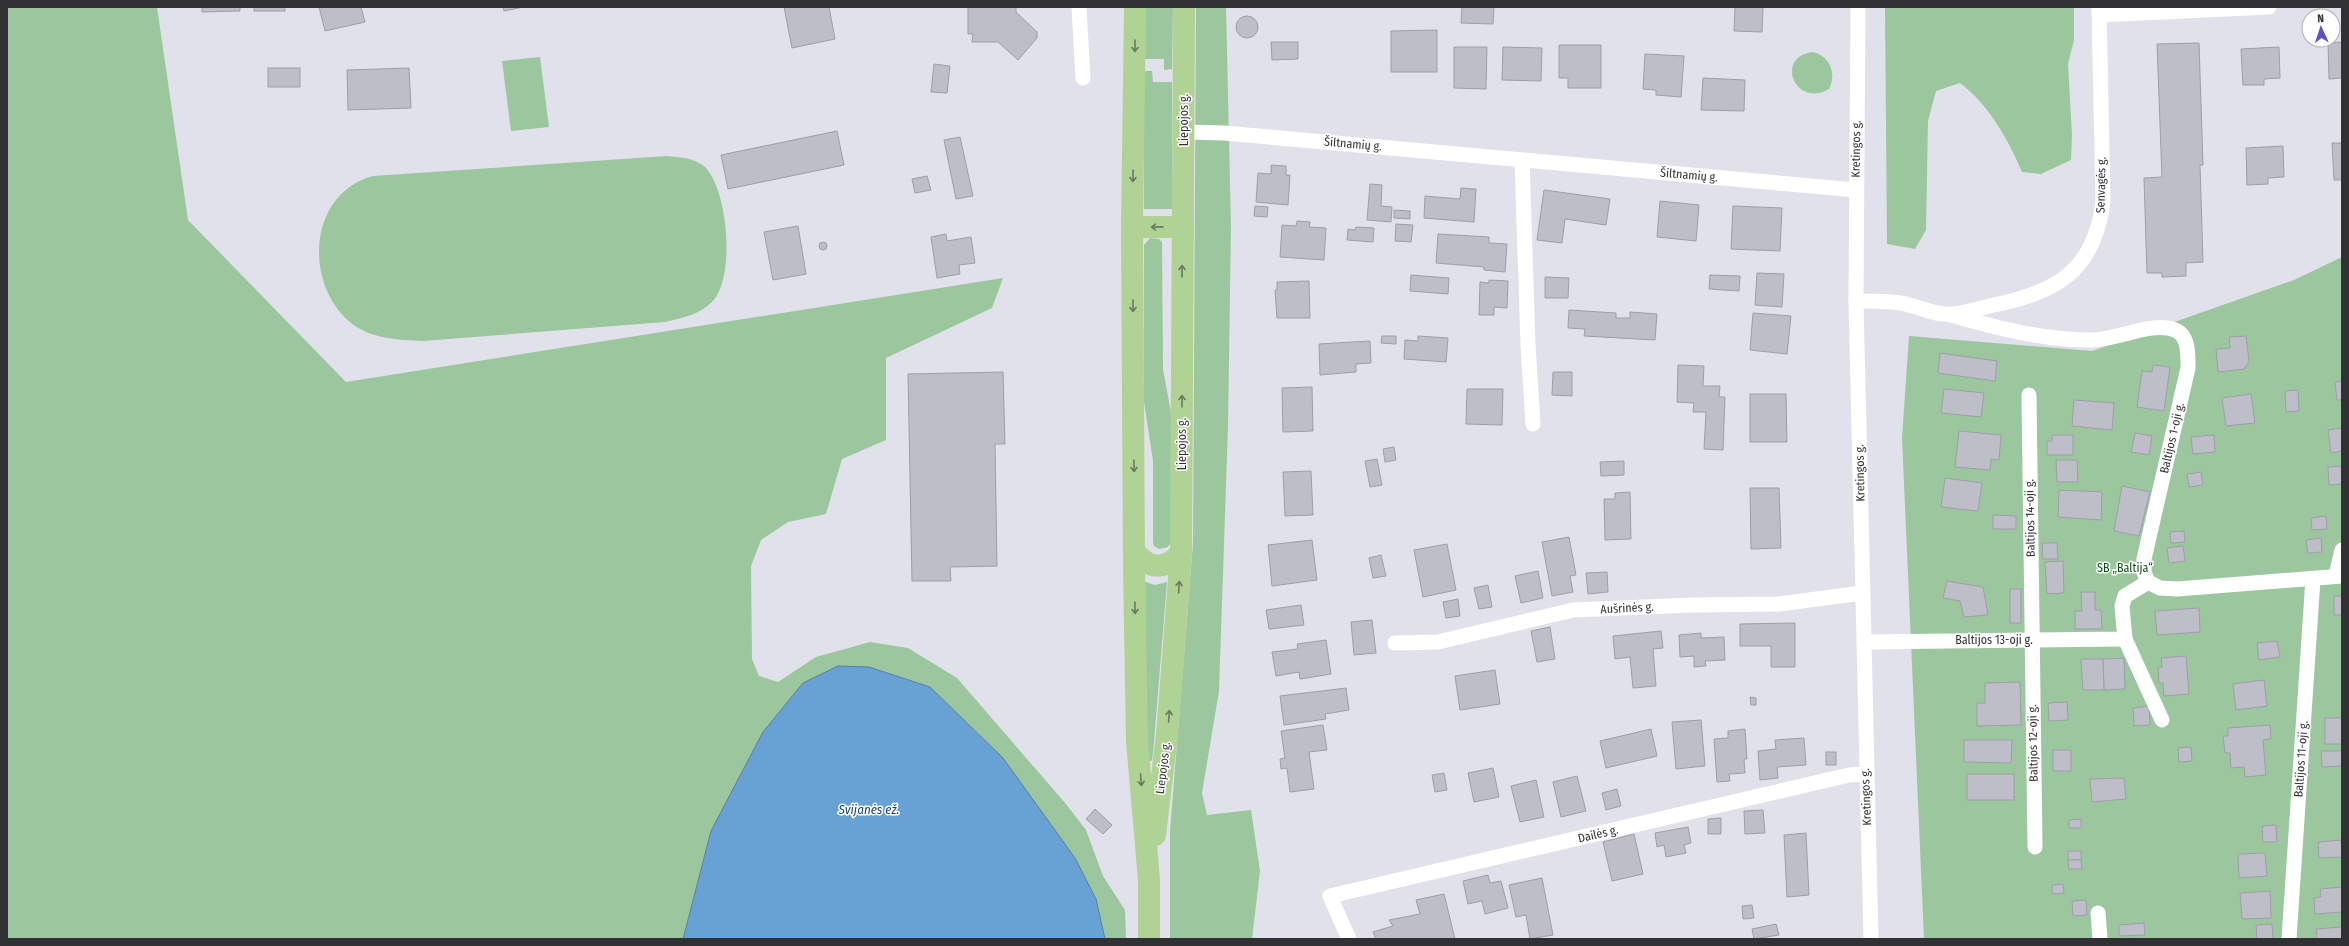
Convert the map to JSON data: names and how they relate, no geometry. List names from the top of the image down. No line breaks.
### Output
{"streets":{"main road":["Liepojos g."],"street":["Šiltnamių g.","Kretingos g.","Senvagės g.","Baltijos 1-oji g.","Baltijos 14-oji g.","Aušrinės g.","Baltijos 13-oji g.","Baltijos 12-oji g.","Baltijos 11-oji g.","Dailės g."]},"crossings":[["Liepojos g.","Šiltnamių g."],["Šiltnamių g.","Kretingos g."],["Kretingos g.","Senvagės g."],["Kretingos g.","Aušrinės g."],["Kretingos g.","Baltijos 13-oji g."],["Kretingos g.","Dailės g."],["Senvagės g.","Baltijos 1-oji g."],["Baltijos 14-oji g.","Baltijos 13-oji g."],["Baltijos 14-oji g.","Baltijos 12-oji g."],["Baltijos 13-oji g.","Baltijos 12-oji g."]],"water":["Svijanės ež."],"parks":["SB „Baltija“"],"north":"top"}
